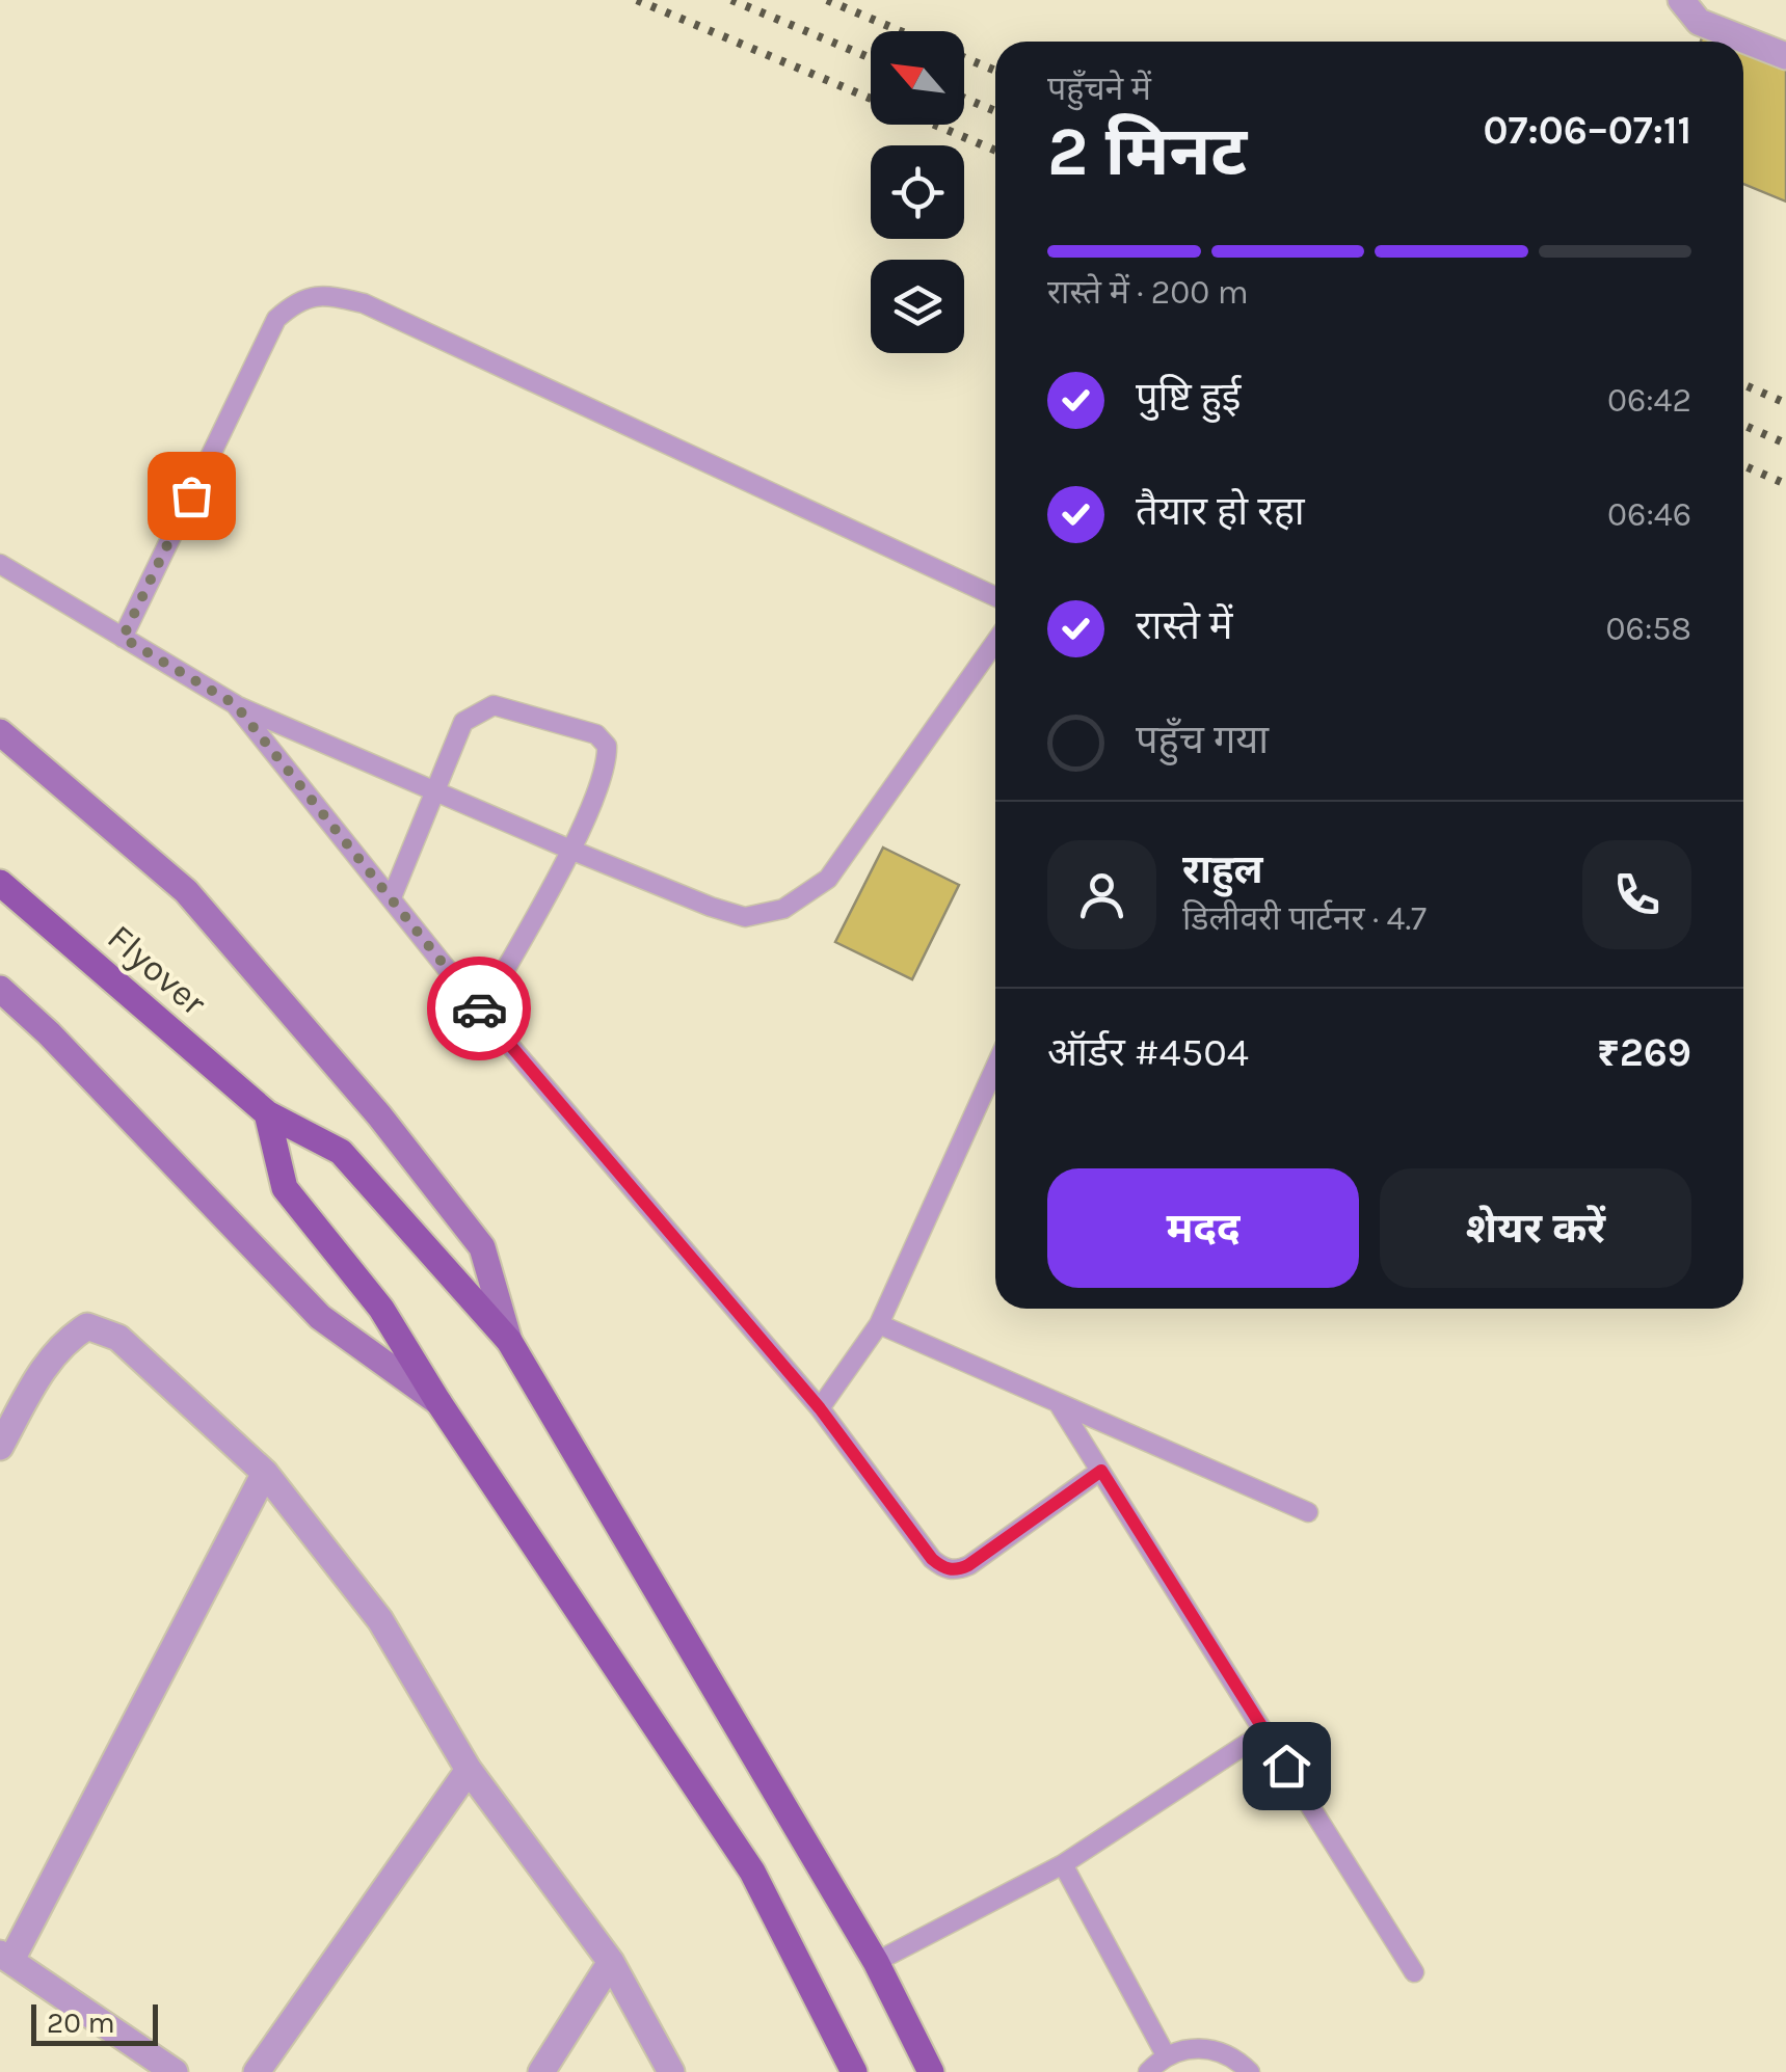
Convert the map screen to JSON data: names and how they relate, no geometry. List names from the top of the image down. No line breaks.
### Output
{"streets":{"main road":["Flyover"]},"scale_bar":"20 m","north":"top left","page":{"heading":["2 मिनट","पहुँचने में","07:06–07:11"],"panel":["राहुल","डिलीवरी पार्टनर · 4.7","ऑर्डर #4504","₹269"],"bar":"रास्ते में · 200 m","list":[["पुष्टि हुई","06:42"],["तैयार हो रहा","06:46"],["रास्ते में","06:58"],"पहुँच गया"],"buttons":["मदद","शेयर करें"],"scale":"20 m"}}
